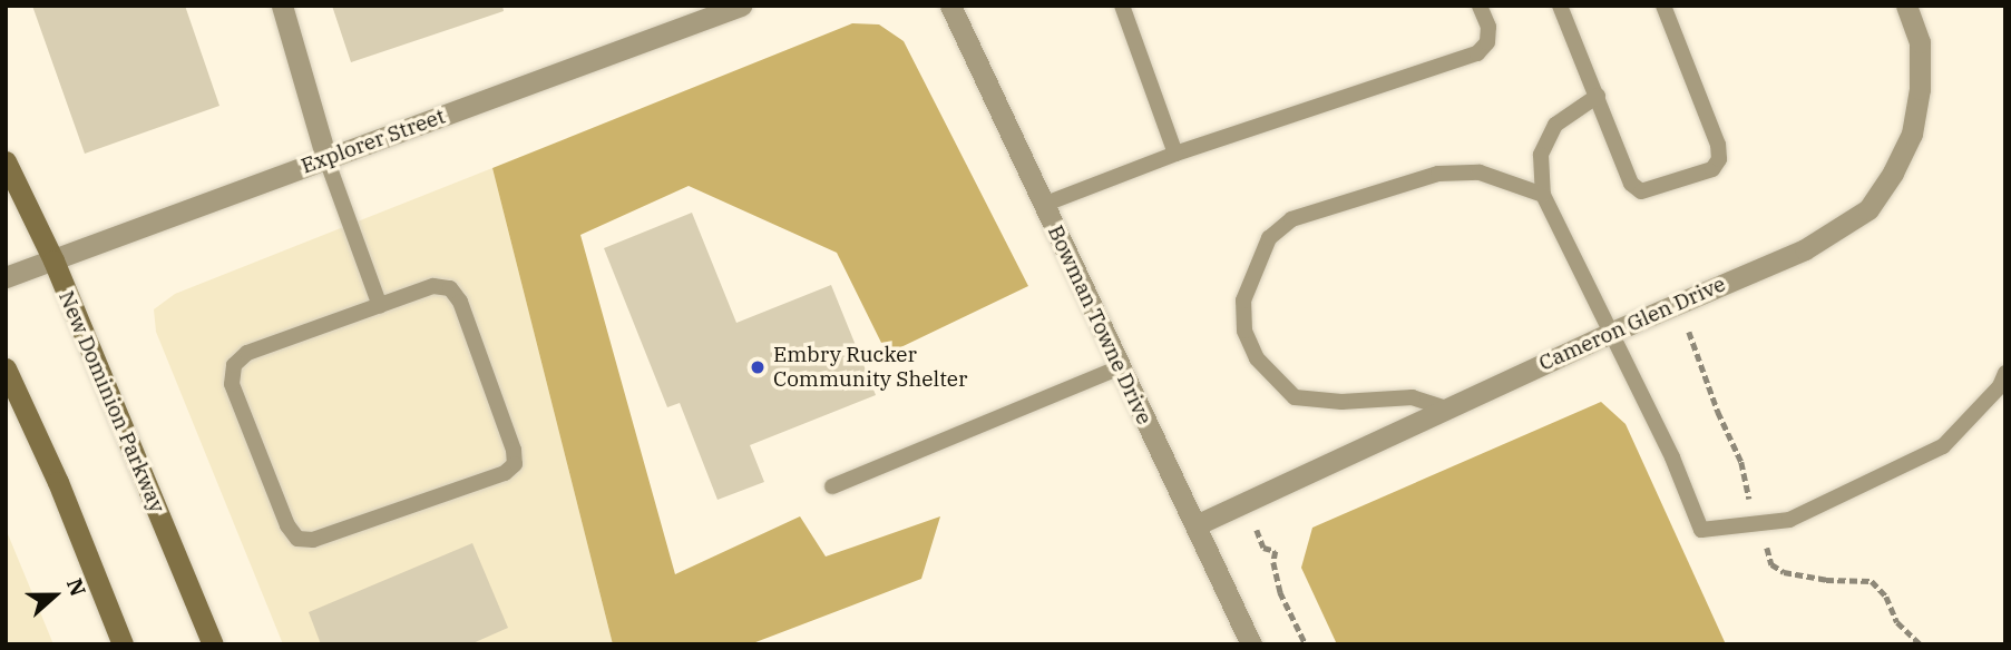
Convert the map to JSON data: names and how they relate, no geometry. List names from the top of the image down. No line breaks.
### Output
{"streets":{"main road":["New Dominion Parkway"],"street":["Explorer Street","Cameron Glen Drive","Bowman Towne Drive"]},"crossings":[["Explorer Street","New Dominion Parkway"],["Cameron Glen Drive","Bowman Towne Drive"]],"places":["Embry Rucker Community Shelter"],"north":"right"}
